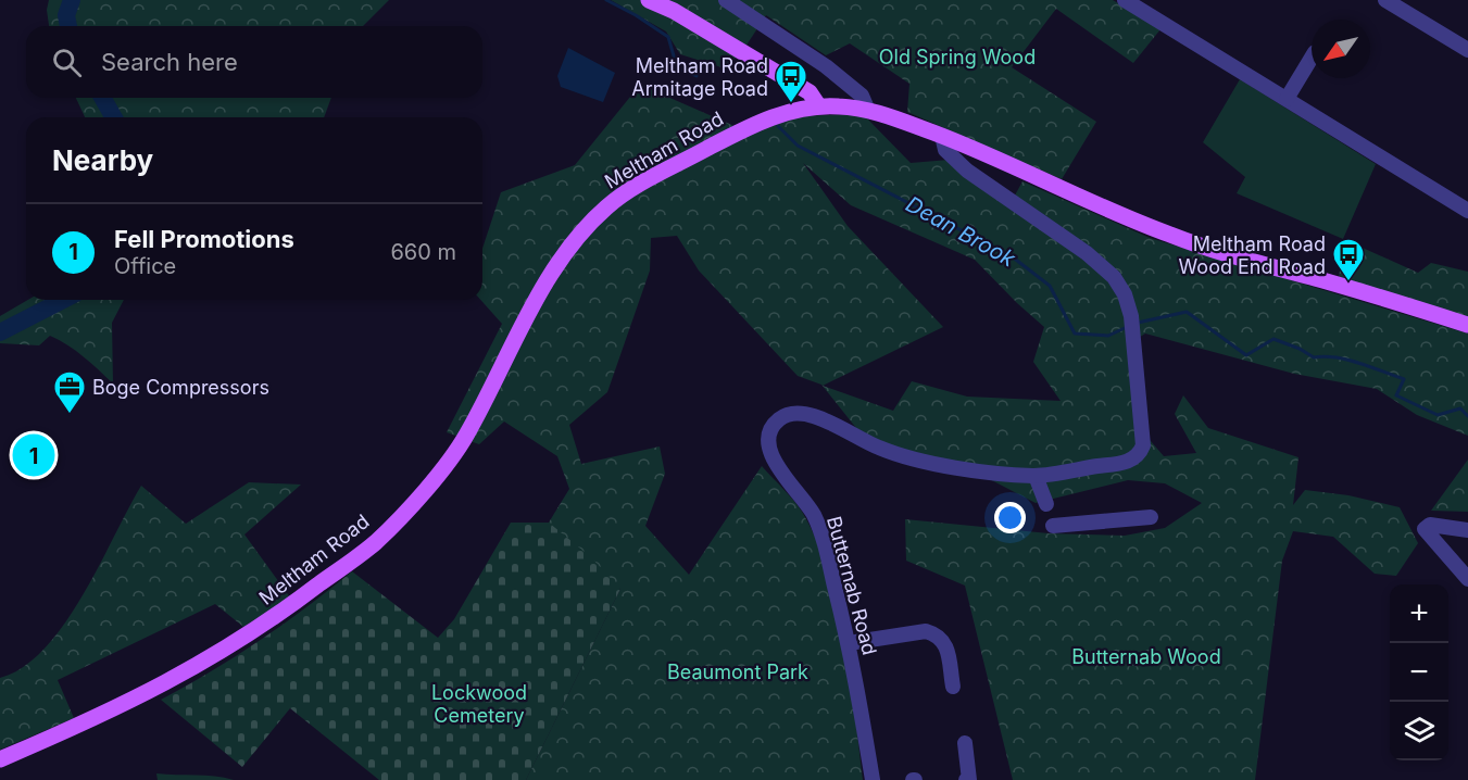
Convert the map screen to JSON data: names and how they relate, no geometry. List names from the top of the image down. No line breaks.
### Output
{"streets":{"main road":["Meltham Road"],"street":["Butternab Road"]},"crossings":[["Meltham Road","Butternab Road"]],"water":["Dean Brook"],"parks":["Old Spring Wood","Butternab Wood","Beaumont Park","Lockwood Cemetery"],"places":{"bus stop":["Meltham Road Armitage Road","Meltham Road Wood End Road"],"office":["Boge Compressors"]},"north":"bottom left","page":{"search":"Search here","heading":"Nearby","list":[{"mark":"1","name":"Fell Promotions","note":"Office","value":"660 m"}],"pins":"1","map_buttons":["+","−"]}}
